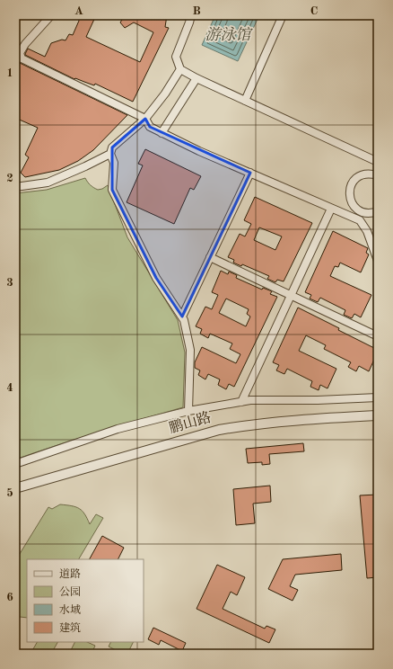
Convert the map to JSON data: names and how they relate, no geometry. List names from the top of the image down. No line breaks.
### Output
{"streets":{"street":["鹏山路"]},"water":["游泳馆"],"legend":["道路","公园","水域","建筑"],"grid":{"columns":["A","B","C"],"rows":["1","2","3","4","5","6"]}}
